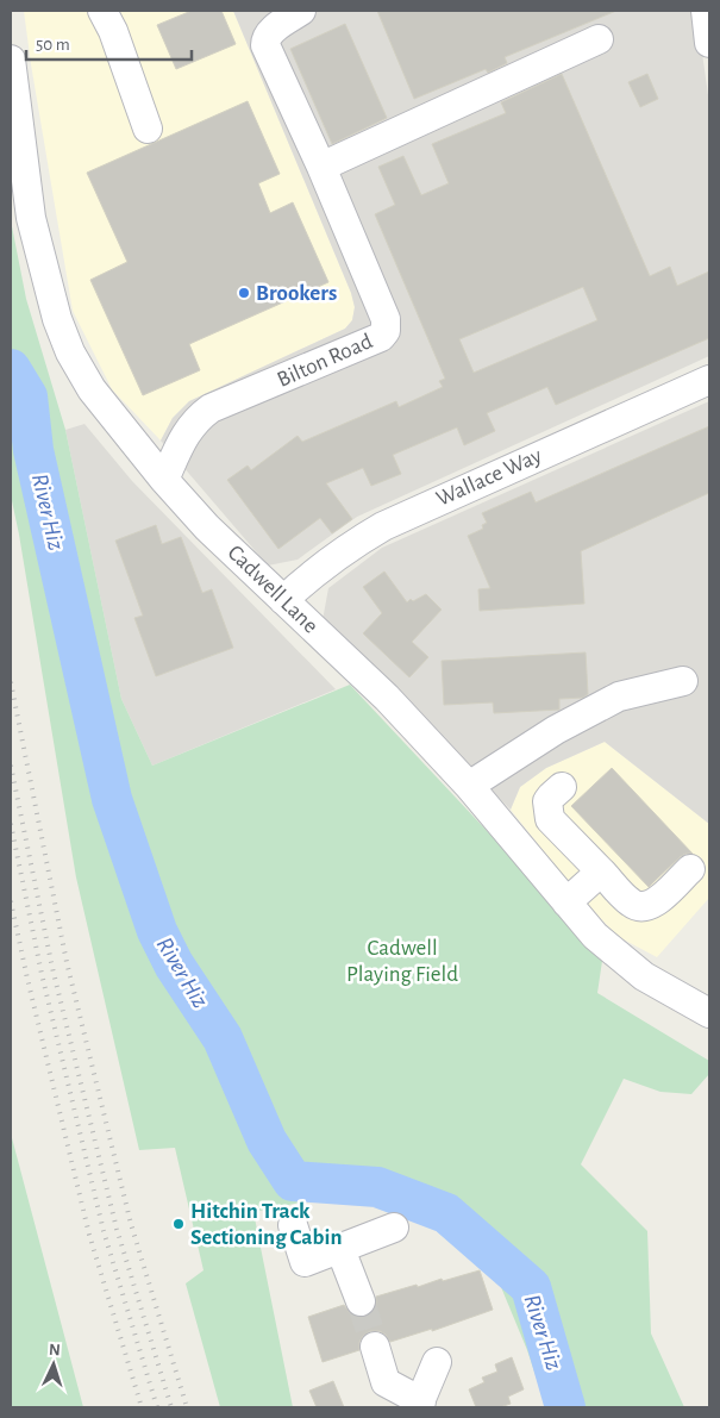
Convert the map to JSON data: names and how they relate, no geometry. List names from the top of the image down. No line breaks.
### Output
{"streets":{"street":["Bilton Road","Wallace Way","Cadwell Lane"]},"crossings":[["Bilton Road","Cadwell Lane"],["Wallace Way","Cadwell Lane"]],"water":["River Hiz"],"parks":["Cadwell Playing Field"],"places":["Brookers","Hitchin Track Sectioning Cabin"],"scale_bar":"50 m","north":"top"}
